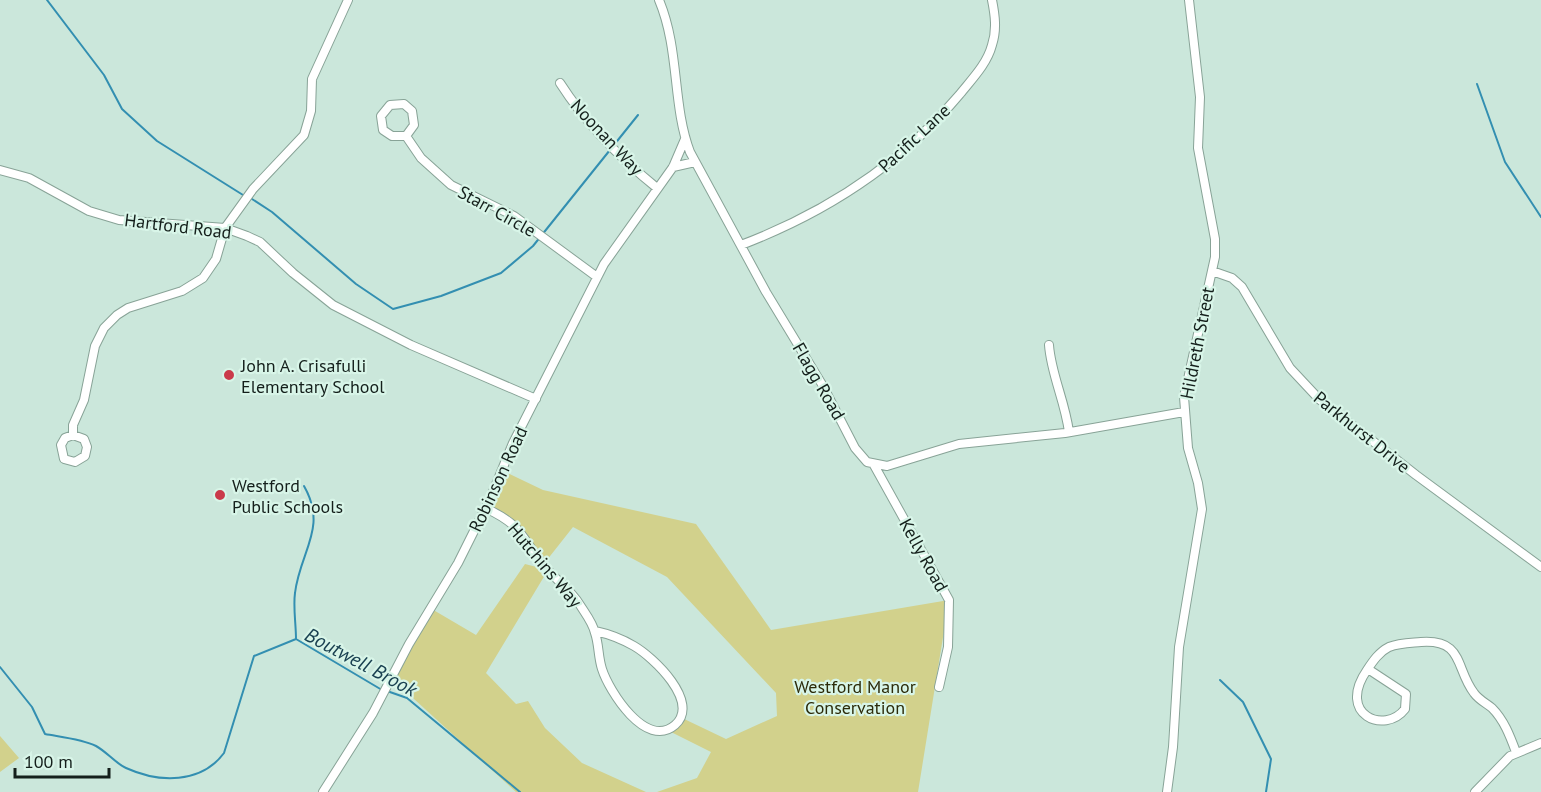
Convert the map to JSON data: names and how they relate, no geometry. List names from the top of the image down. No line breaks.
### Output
{"streets":{"street":["Noonan Way","Pacific Lane","Starr Circle","Hartford Road","Hildreth Street","Flagg Road","Parkhurst Drive","Robinson Road","Kelly Road","Hutchins Way"]},"crossings":[["Noonan Way","Robinson Road"],["Pacific Lane","Flagg Road"],["Starr Circle","Robinson Road"],["Hartford Road","Robinson Road"],["Hildreth Street","Parkhurst Drive"],["Flagg Road","Robinson Road"],["Flagg Road","Kelly Road"],["Robinson Road","Hutchins Way"]],"water":["Boutwell Brook"],"parks":["Westford Manor Conservation"],"places":["John A. Crisafulli Elementary School","Westford Public Schools"],"scale_bar":"100 m"}
